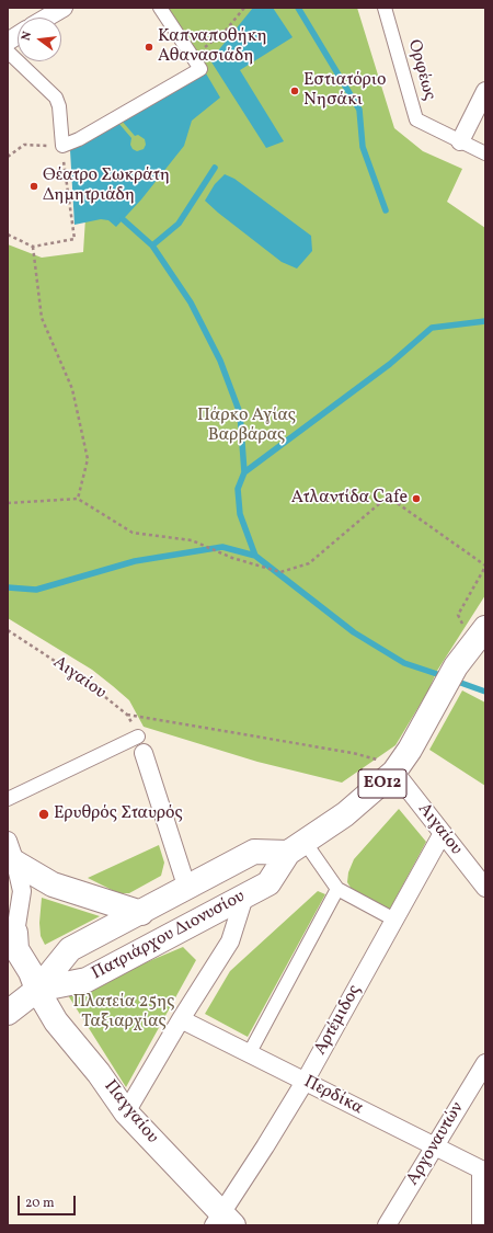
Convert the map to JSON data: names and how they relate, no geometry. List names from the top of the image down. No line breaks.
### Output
{"streets":{"main road":["ΕΟ12","Πατριάρχου Διονυσίου","Παγγαίου"],"street":["Ορφέως","Αιγαίου","Αρτέμιδος","Περδίκα","Αργοναυτών"]},"crossings":[["Αιγαίου","Πατριάρχου Διονυσίου"],["Αιγαίου","Αρτέμιδος"],["ΕΟ12","Πατριάρχου Διονυσίου"],["ΕΟ12","Παγγαίου"],["Πατριάρχου Διονυσίου","Παγγαίου"],["Αρτέμιδος","Περδίκα"],["Αρτέμιδος","Παγγαίου"],["Περδίκα","Αργοναυτών"]],"parks":["Πάρκο Αγίας Βαρβάρας","Πλατεία 25ης Ταξιαρχίας"],"places":["Καπναποθήκη Αθανασιάδη","Εστιατόριο Νησάκι","Θέατρο Σωκράτη Δημητριάδη","Ατλαντίδα Cafe","Ερυθρός Σταυρός"],"scale_bar":"20 m","north":"left"}
